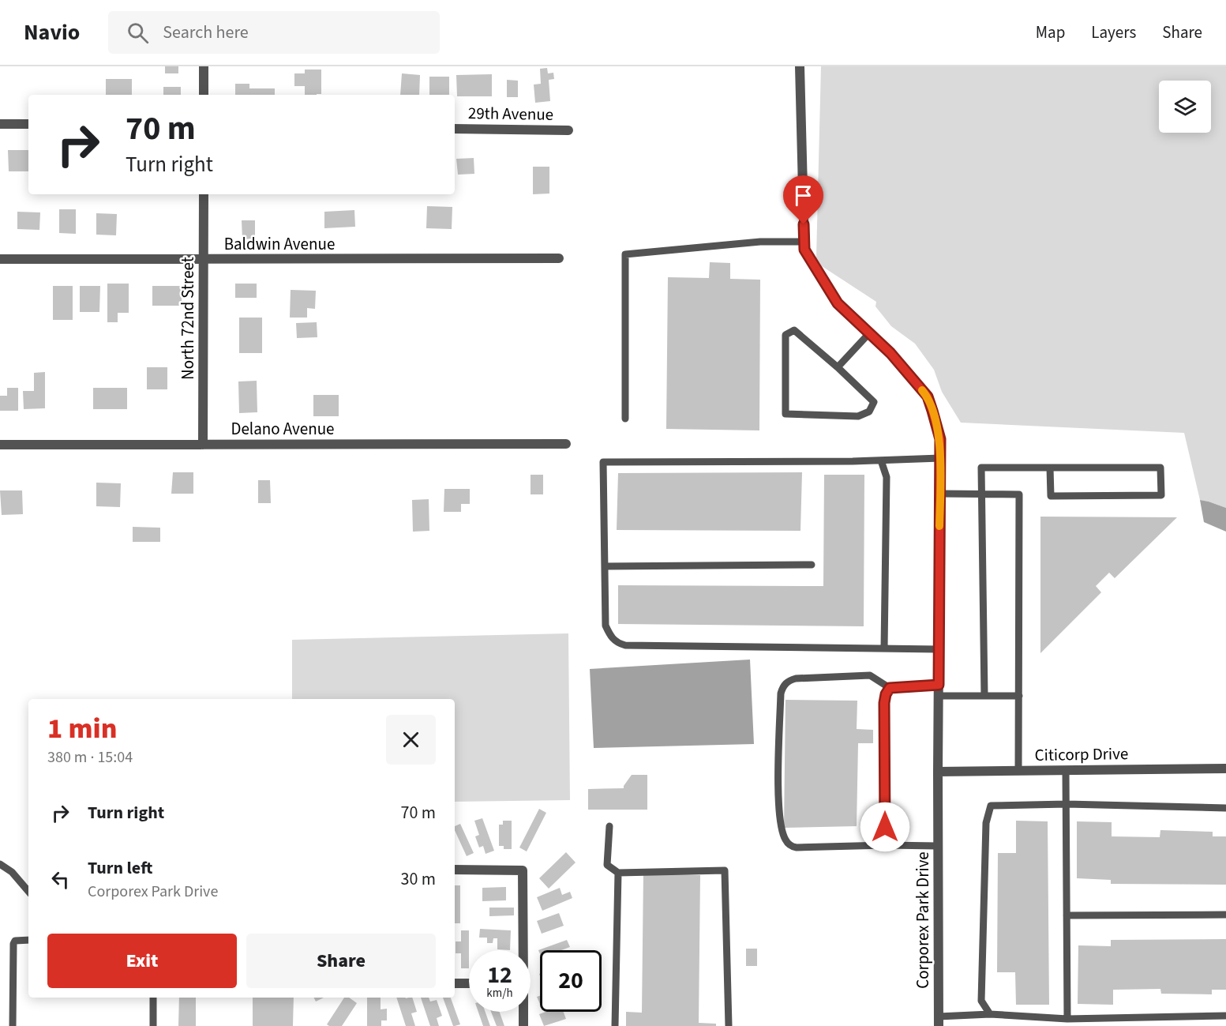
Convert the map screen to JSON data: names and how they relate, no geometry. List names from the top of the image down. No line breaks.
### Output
{"streets":{"street":["29th Avenue","Baldwin Avenue","North 72nd Street","Delano Avenue","Citicorp Drive","Corporex Park Drive"]},"crossings":[["Baldwin Avenue","North 72nd Street"],["North 72nd Street","Delano Avenue"],["Citicorp Drive","Corporex Park Drive"]],"page":{"header":"Navio","search":"Search here","nav":["Map","Layers","Share"],"turn":["70 m","Turn right"],"heading":["1 min","380 m · 15:04"],"list":[{"name":"Turn right","value":"70 m"},{"name":"Turn left","note":"Corporex Park Drive","value":"30 m"}],"buttons":["Exit","Share"],"speed":"12 km/h","limit":"20"}}
